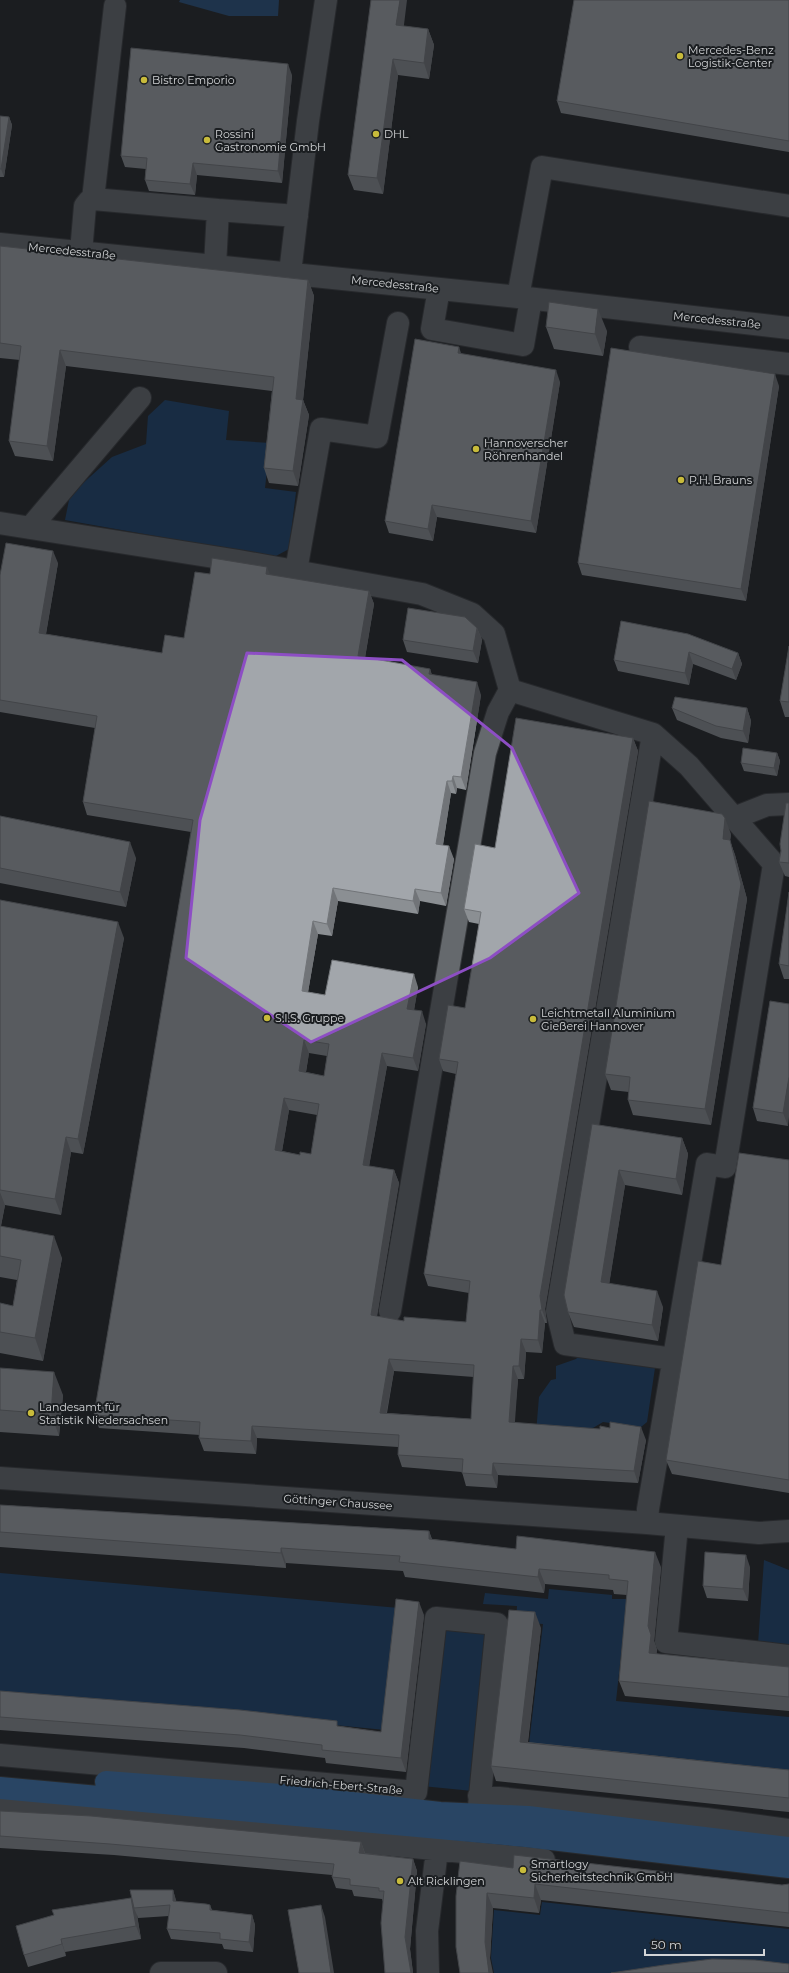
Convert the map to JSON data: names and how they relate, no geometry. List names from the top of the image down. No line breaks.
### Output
{"streets":{"main road":["Friedrich-Ebert-Straße"],"street":["Mercedesstraße","Göttinger Chaussee"]},"places":["Mercedes-Benz Logistik-Center","Bistro Emporio","DHL","Rossini Gastronomie GmbH","Hannoverscher Röhrenhandel","P.H. Brauns","S.I.S. Gruppe","Leichtmetall Aluminium Gießerei Hannover","Landesamt für Statistik Niedersachsen","Smartlogy Sicherheitstechnik GmbH","Alt Ricklingen"],"scale_bar":"50 m"}
